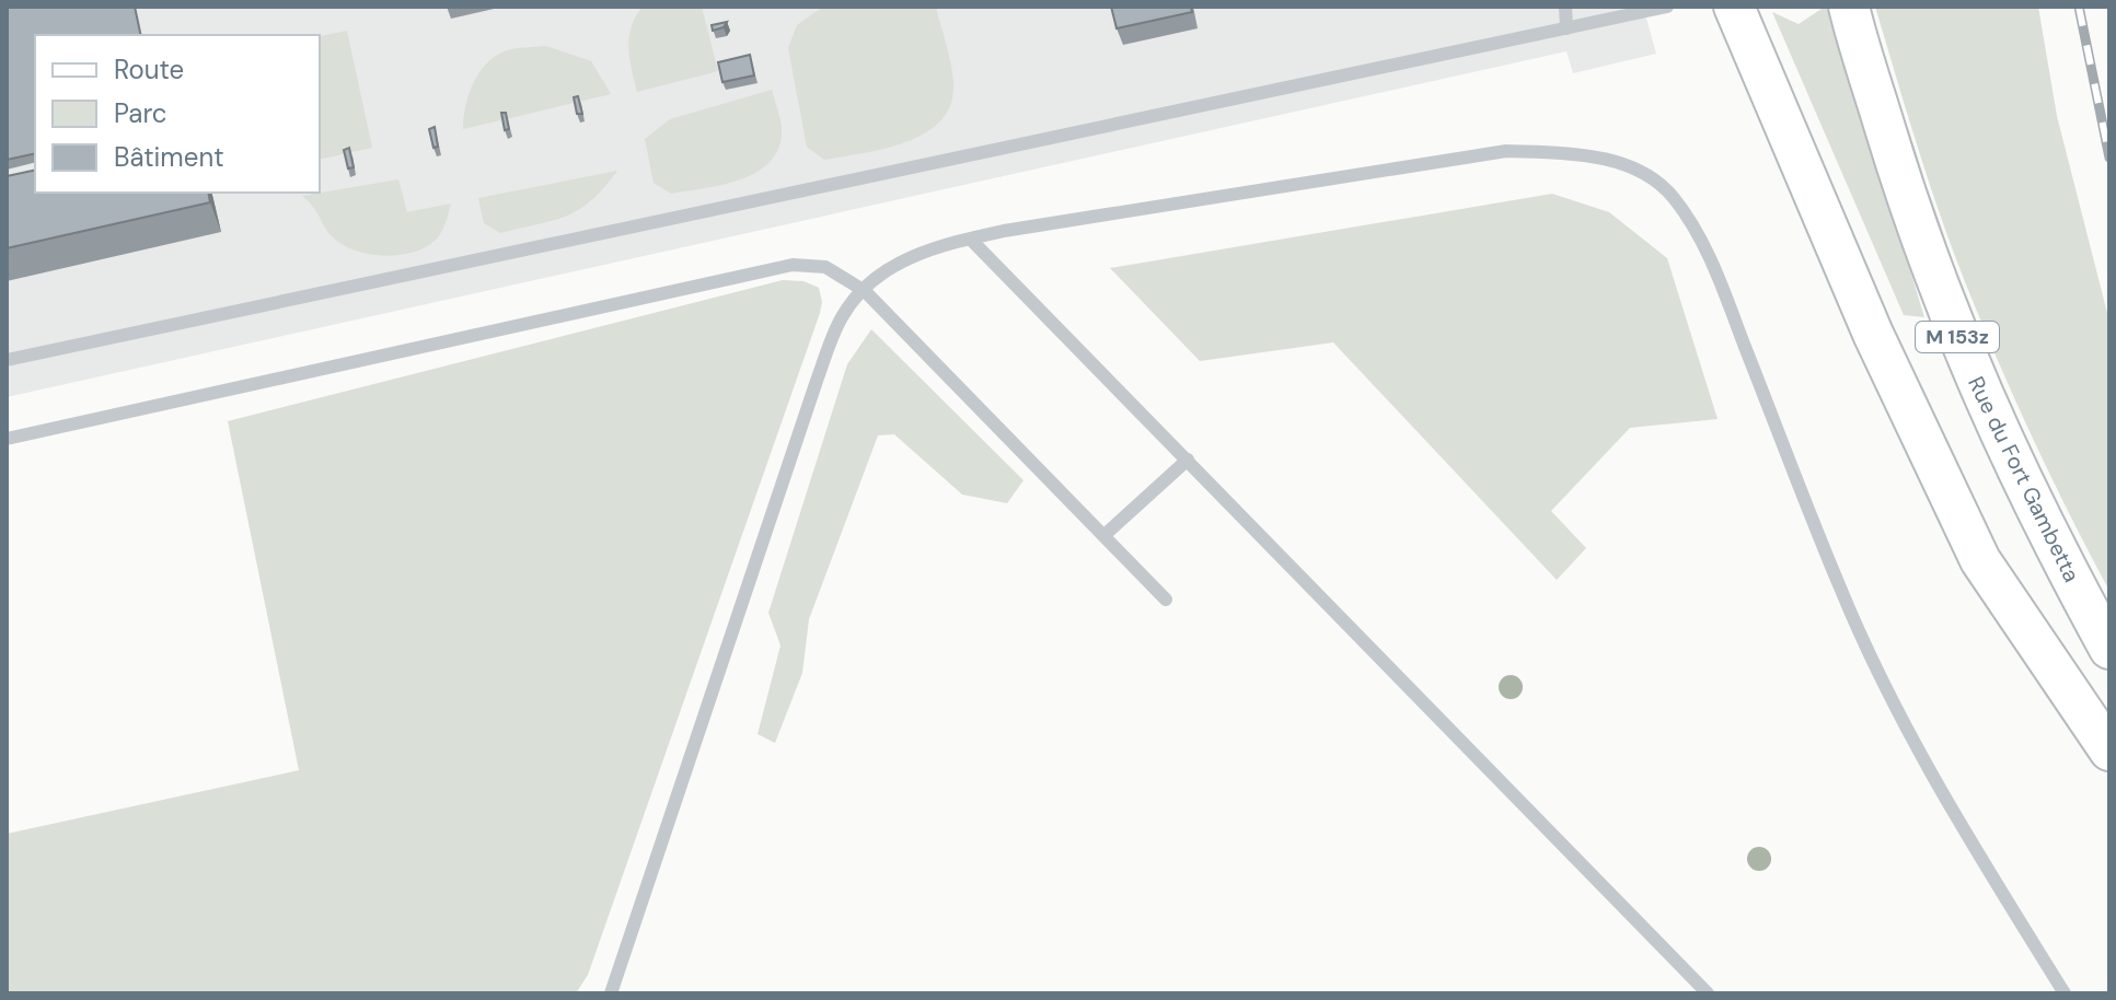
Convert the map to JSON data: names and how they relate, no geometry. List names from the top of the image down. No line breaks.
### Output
{"streets":{"main road":["M 153z","Rue du Fort Gambetta"]},"legend":["Route","Parc","Bâtiment"]}
